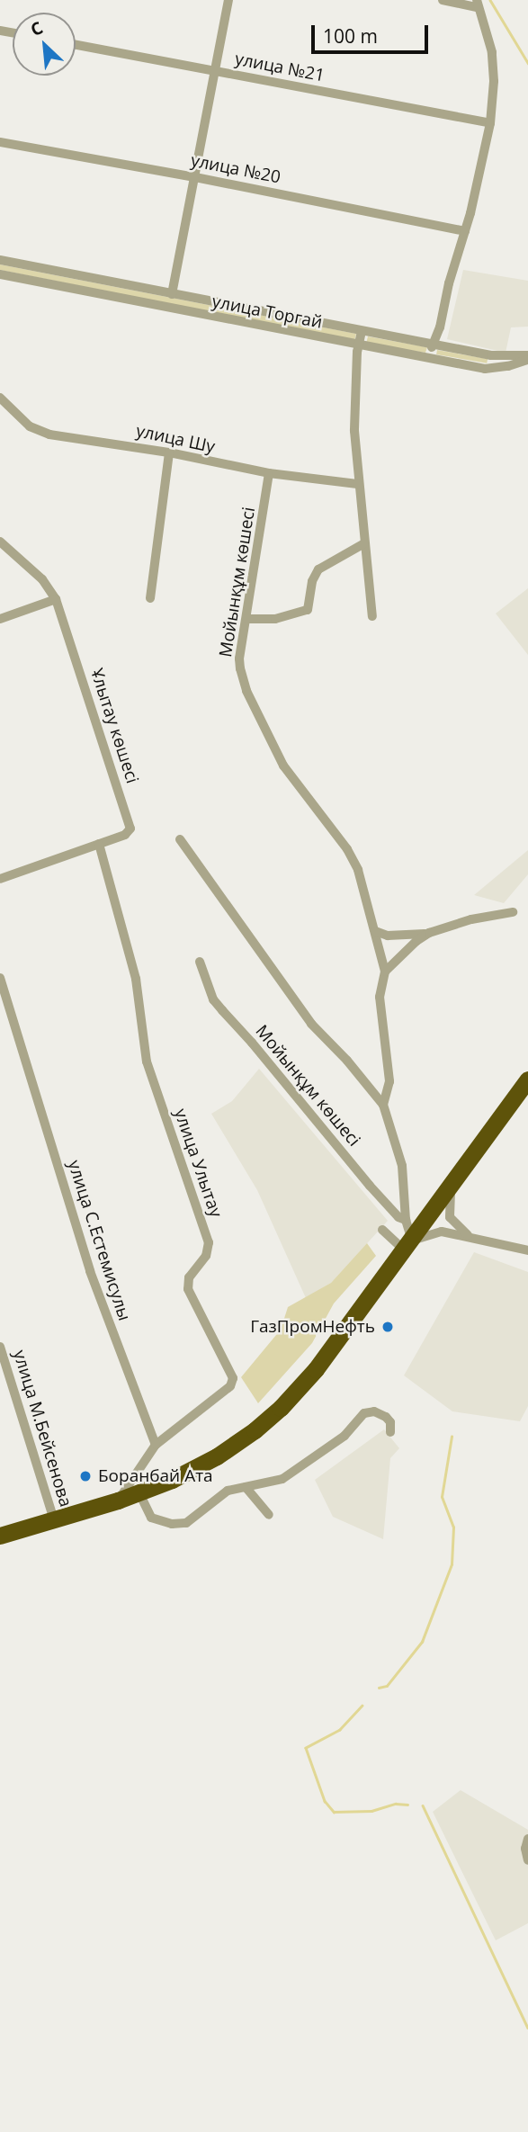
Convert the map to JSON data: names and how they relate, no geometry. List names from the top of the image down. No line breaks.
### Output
{"streets":{"street":["улица №21","улица №20","улица Торгай","улица Шу","Мойынқұм көшесі","Ұлытау көшесі","улица Улытау","улица С.Естемисулы","улица М.Бейсенова"]},"crossings":[["улица Шу","Мойынқұм көшесі"],["Ұлытау көшесі","улица Улытау"],["улица Улытау","улица С.Естемисулы"]],"places":["ГазПромНефть","Боранбай Ата"],"scale_bar":"100 m","north":"top left"}
